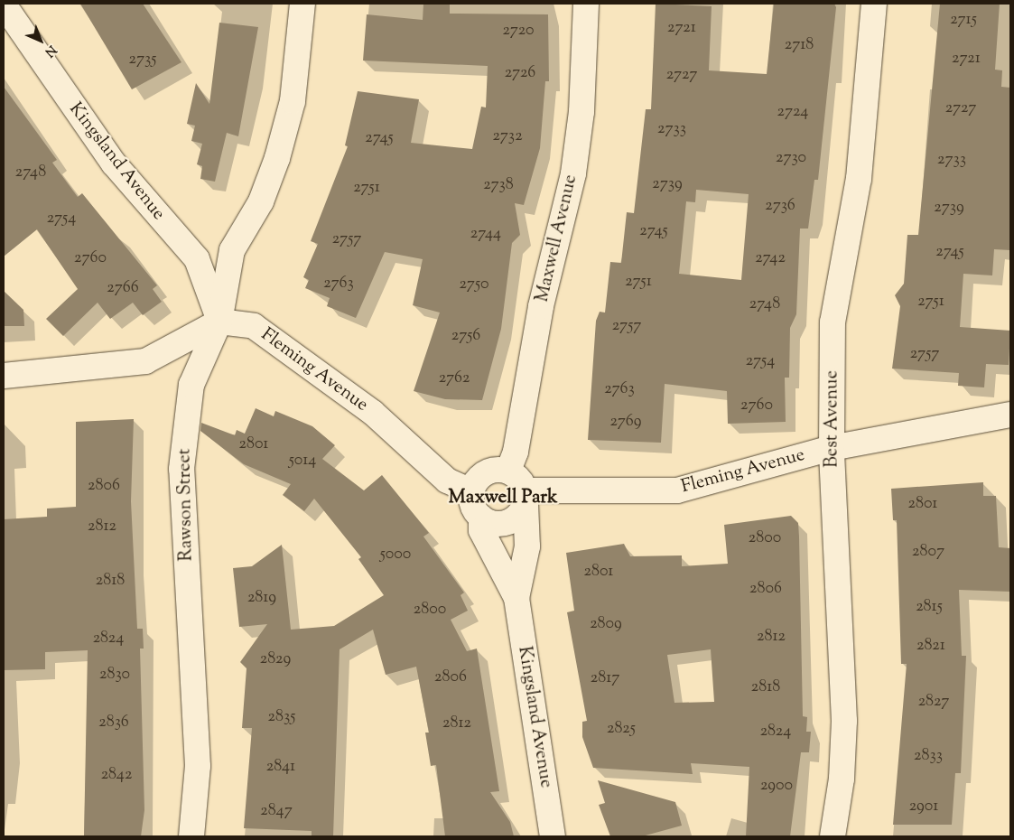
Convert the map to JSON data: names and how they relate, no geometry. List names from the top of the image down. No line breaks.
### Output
{"streets":{"street":["Kingsland Avenue","Maxwell Avenue","Fleming Avenue","Best Avenue","Rawson Street"]},"crossings":[["Kingsland Avenue","Maxwell Avenue"],["Kingsland Avenue","Fleming Avenue"],["Kingsland Avenue","Rawson Street"],["Maxwell Avenue","Fleming Avenue"],["Fleming Avenue","Best Avenue"],["Fleming Avenue","Rawson Street"]],"districts":["Maxwell Park"],"house_numbers":["2715","2721","2720","2718","2721","2735","2726","2727","2727","2724","2733","2732","2745","2730","2733","2748","2739","2738","2751","2736","2739","2754","2745","2744","2757","2745","2760","2742","2751","2763","2750","2766","2751","2748","2757","2756","2757","2754","2762","2763","2760","2769","2801","5014","2806","2801","2812","2800","2807","5000","2801","2818","2806","2819","2815","2800","2809","2812","2824","2821","2829","2830","2806","2817","2818","2827","2835","2836","2812","2825","2824","2833","2841","2842","2900","2901","2847"],"north":"bottom right"}
